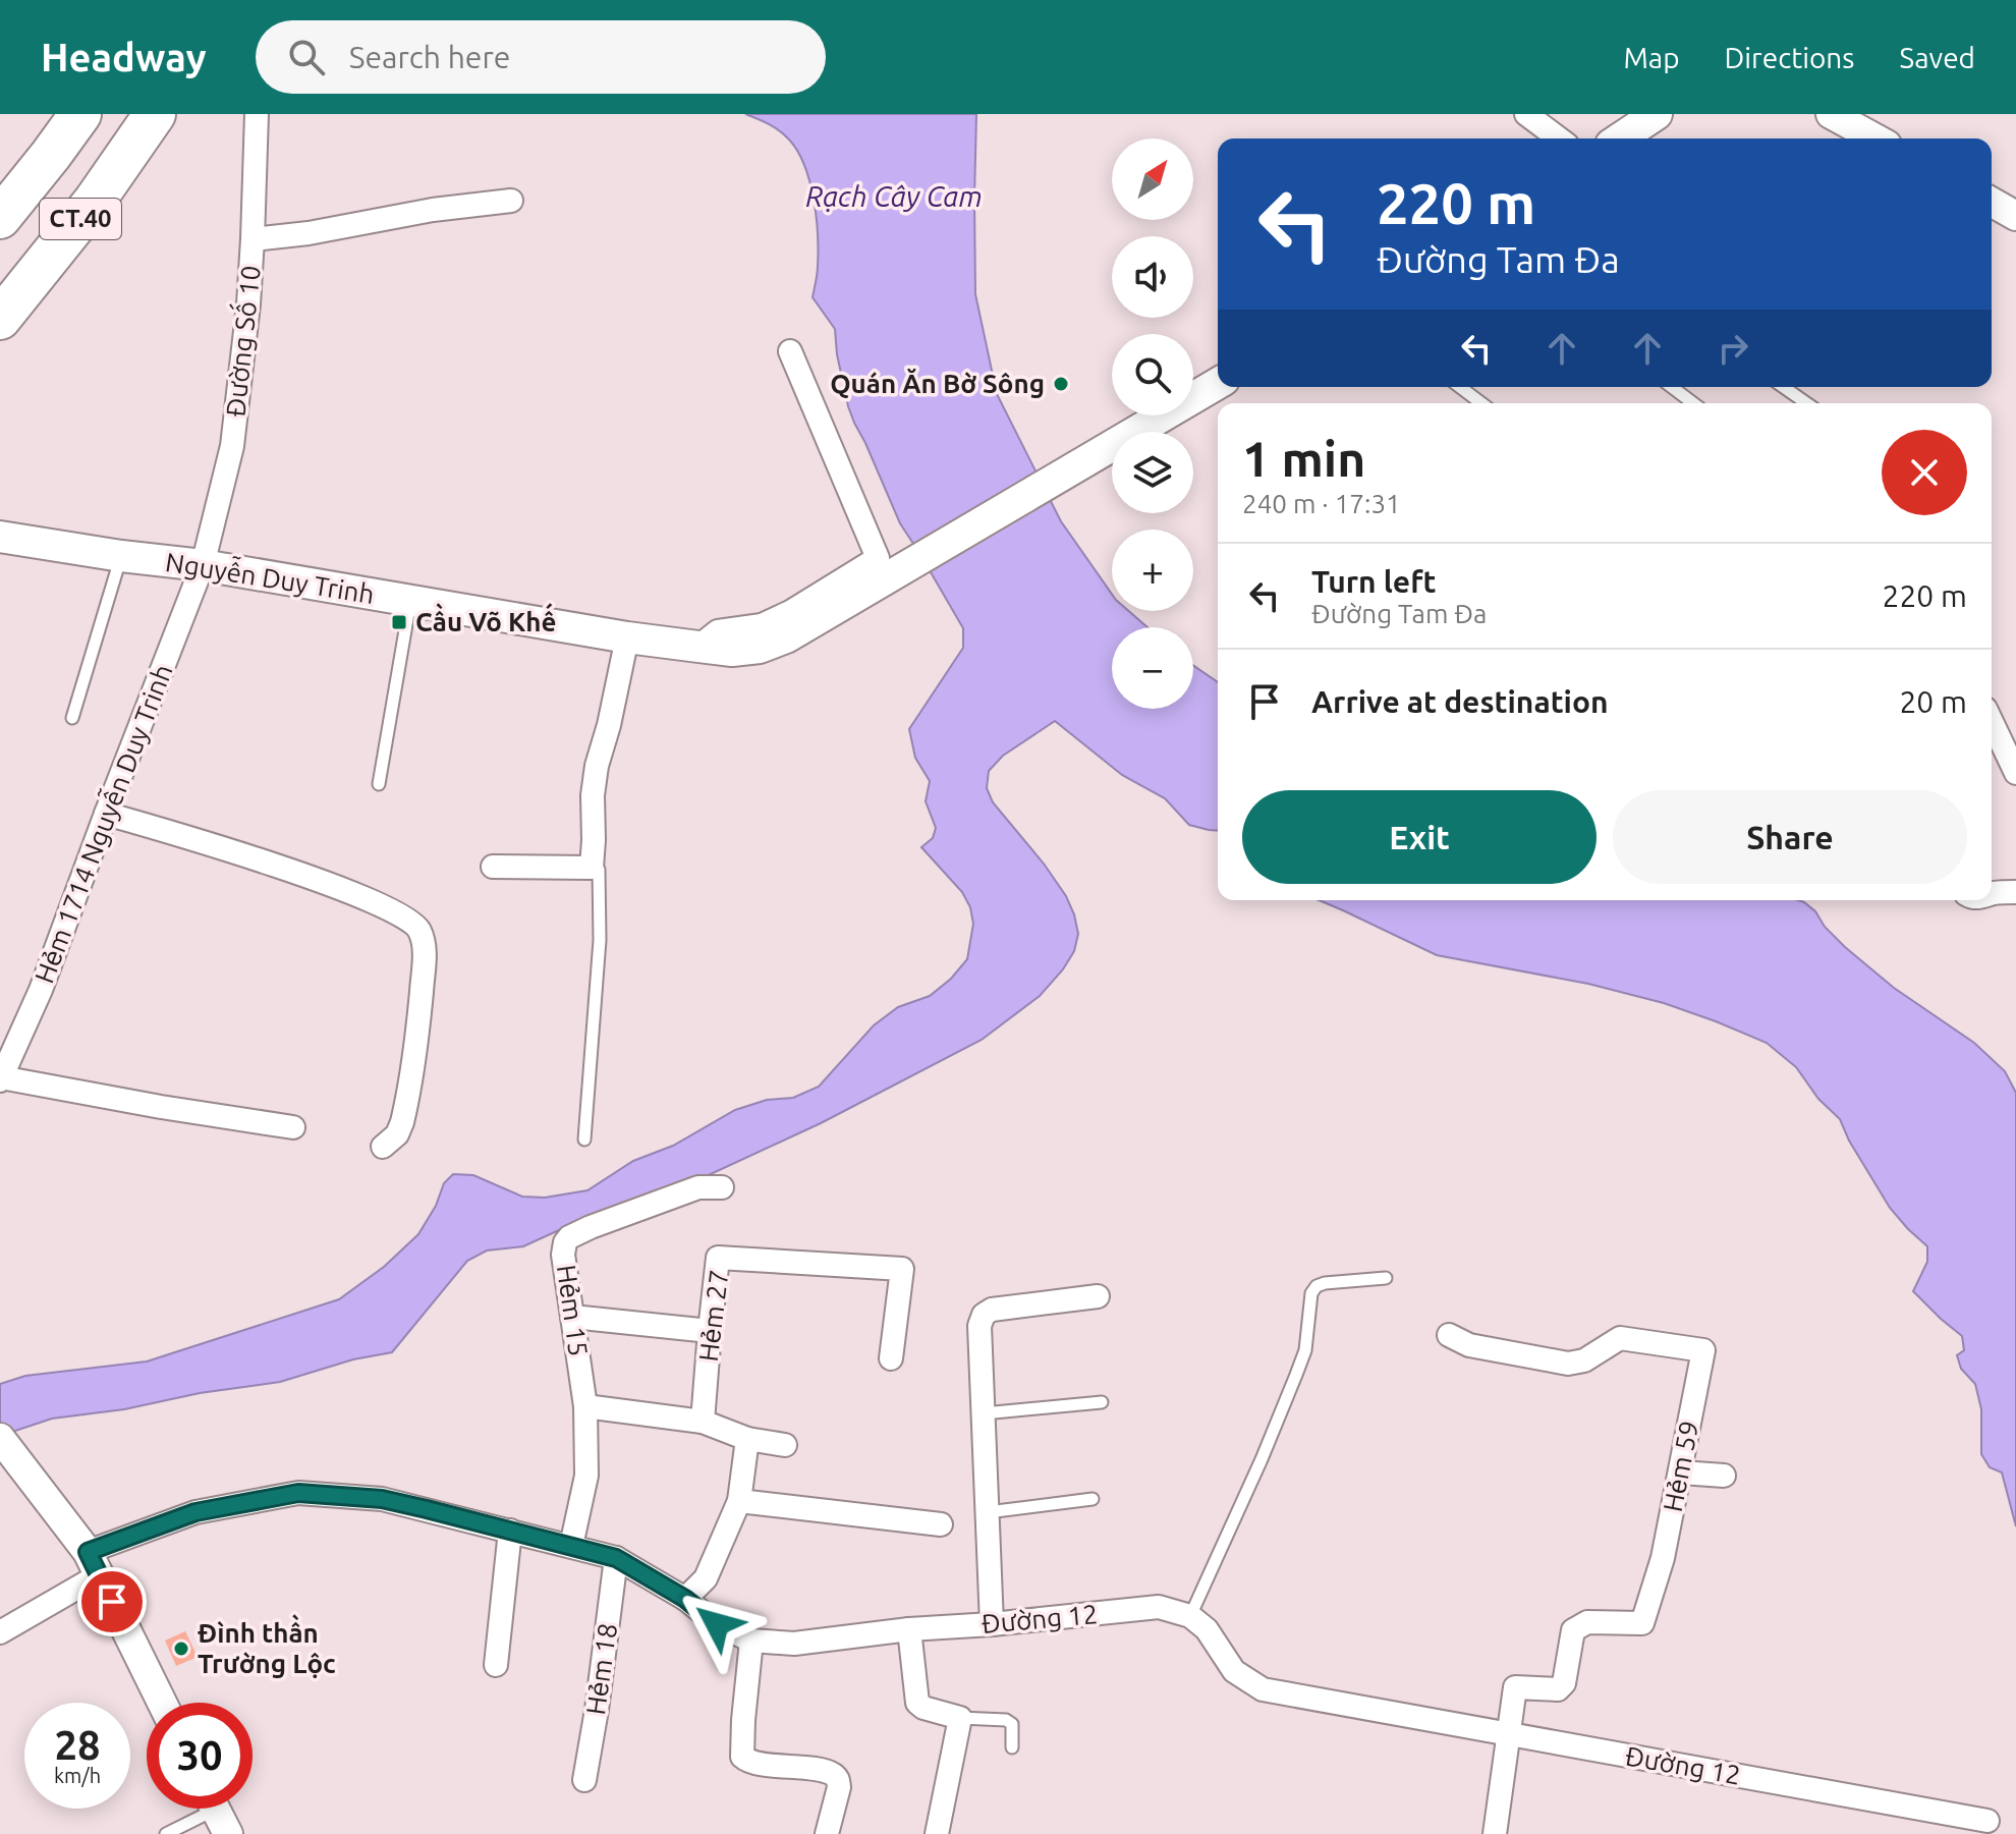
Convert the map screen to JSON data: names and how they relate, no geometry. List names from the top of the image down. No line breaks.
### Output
{"streets":{"highway":["CT.40"],"main road":["Nguyễn Duy Trinh"],"street":["Đường Số 10","Hẻm 1714 Nguyễn Duy Trinh","Hẻm 15","Hẻm 27","Hẻm 59","Đường 12","Hẻm 18"]},"crossings":[["Đường Số 10","Nguyễn Duy Trinh"],["Đường Số 10","Hẻm 1714 Nguyễn Duy Trinh"],["Nguyễn Duy Trinh","Hẻm 1714 Nguyễn Duy Trinh"],["Hẻm 15","Đường 12"],["Hẻm 59","Đường 12"],["Đường 12","Hẻm 18"]],"water":["Rạch Cây Cam"],"places":{"other":["Quán Ăn Bờ Sông","Đình thần Trường Lộc"],"transit":["Cầu Võ Khế"]},"north":"top right","page":{"header":"Headway","search":"Search here","nav":["Map","Directions","Saved"],"map_buttons":["+","−"],"turn":["220 m","Đường Tam Đa"],"heading":["1 min","240 m · 17:31"],"list":[{"name":"Turn left","note":"Đường Tam Đa","value":"220 m"},{"name":"Arrive at destination","value":"20 m"}],"buttons":["Exit","Share"],"speed":"28 km/h","limit":"30"}}
